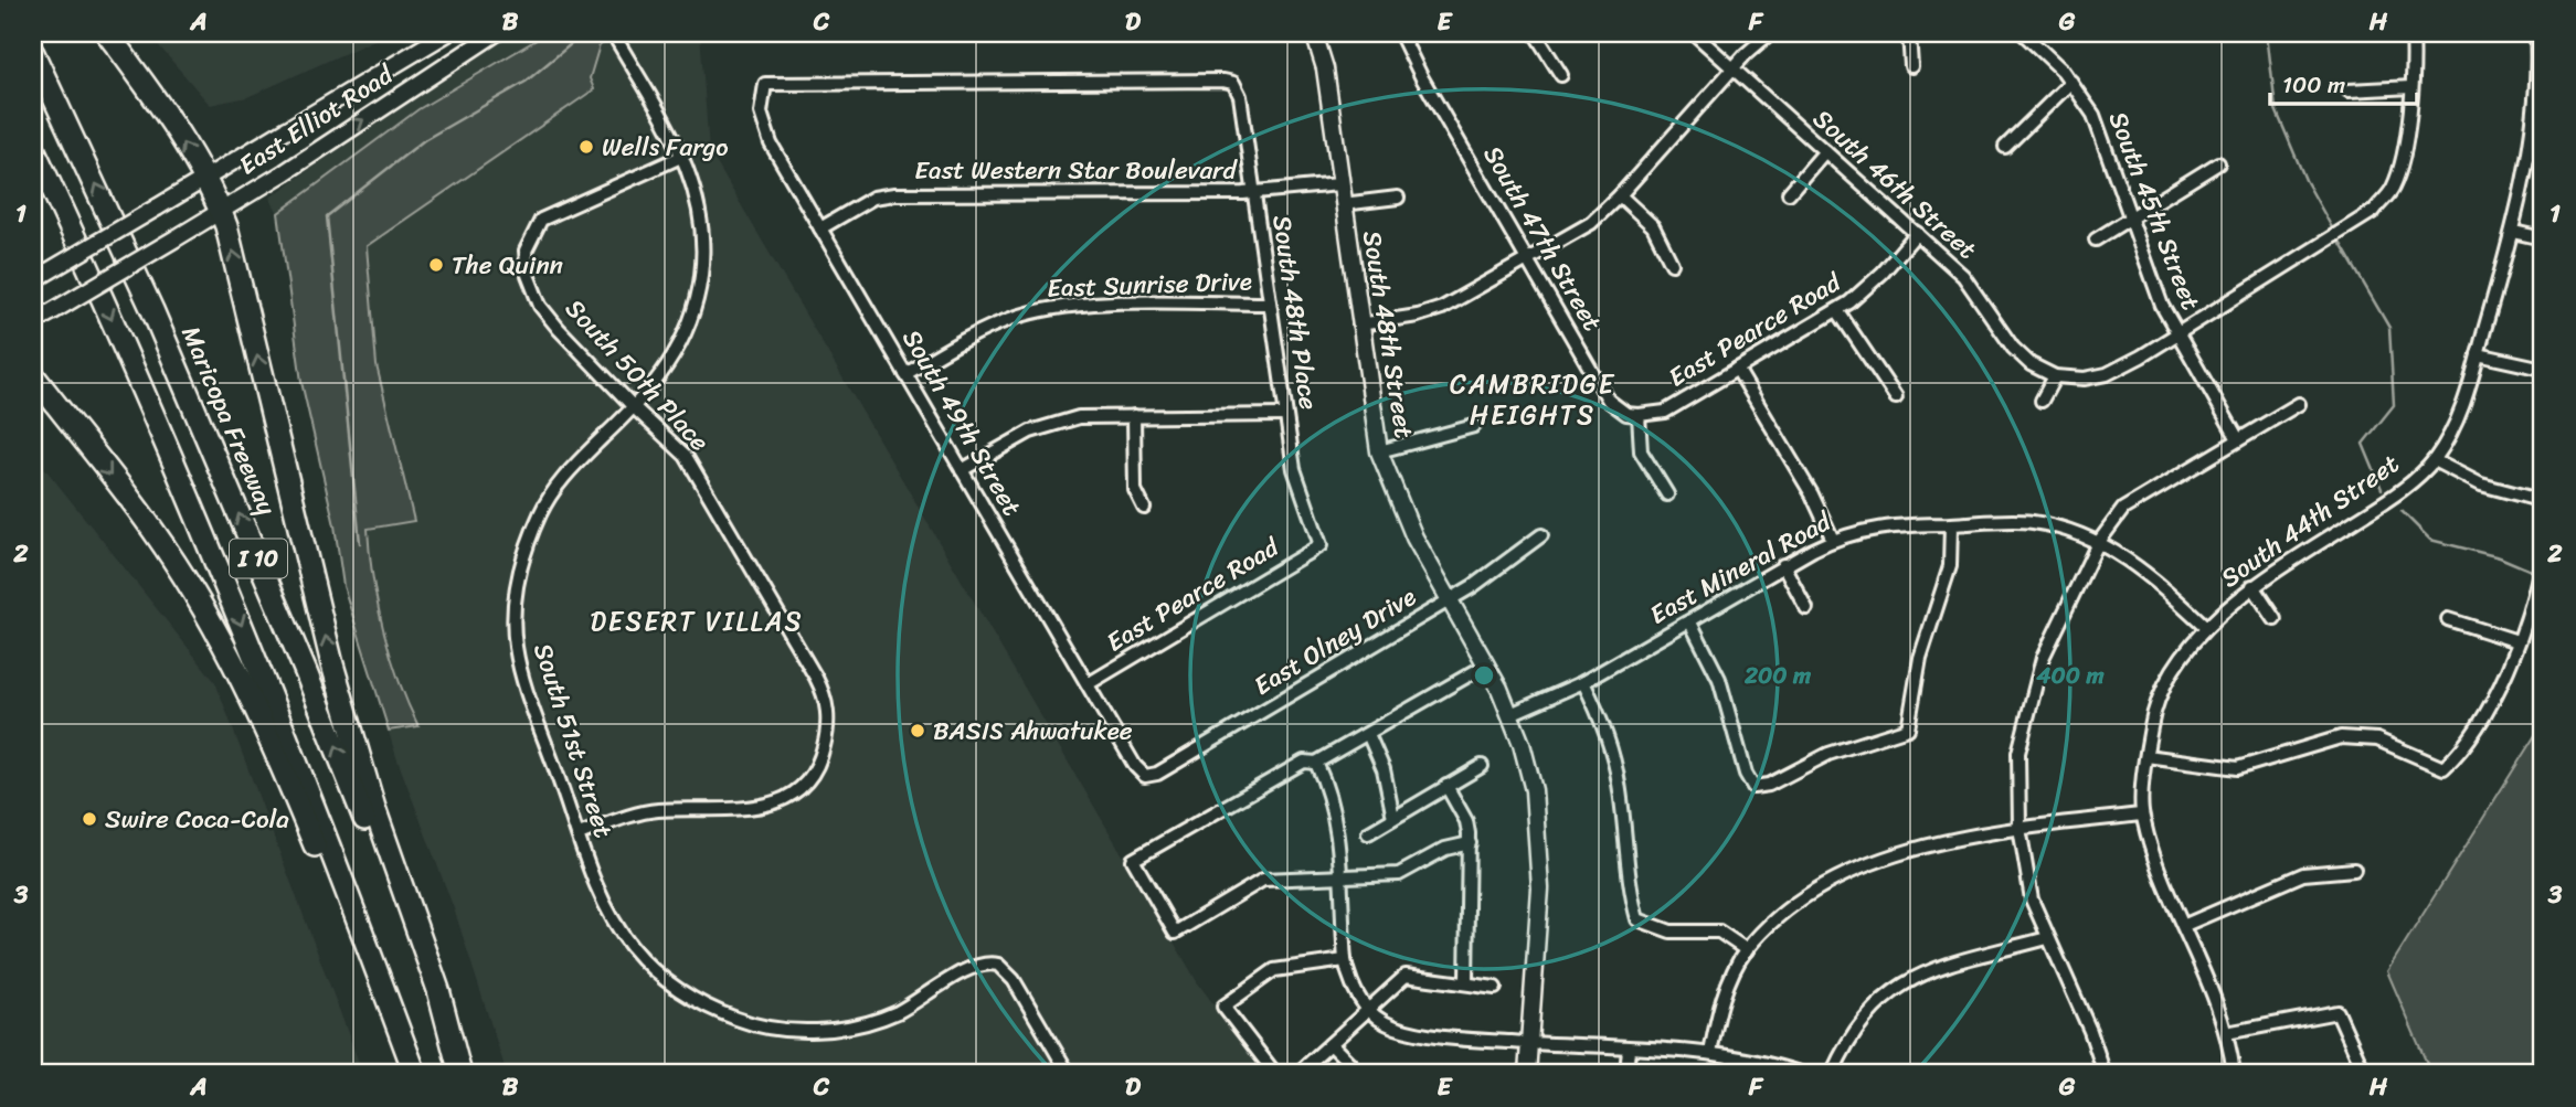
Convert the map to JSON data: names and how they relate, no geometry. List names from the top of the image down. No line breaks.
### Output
{"streets":{"highway":["Maricopa Freeway","I 10"],"main road":["East Elliot Road","South 48th Street"],"street":["East Western Star Boulevard","South 46th Street","South 45th Street","South 47th Street","East Sunrise Drive","South 48th Place","East Pearce Road","South 50th Place","South 49th Street","South 44th Street","East Mineral Road","East Olney Drive","South 51st Street"]},"crossings":[["East Western Star Boulevard","South 48th Place"],["East Western Star Boulevard","South 48th Street"],["East Western Star Boulevard","South 49th Street"],["South 46th Street","East Pearce Road"],["South 47th Street","East Pearce Road"],["East Sunrise Drive","South 48th Place"],["East Sunrise Drive","South 49th Street"],["South 48th Place","East Pearce Road"],["South 48th Place","South 49th Street"],["East Pearce Road","South 49th Street"],["South 48th Street","East Mineral Road"],["South 48th Street","East Olney Drive"],["South 50th Place","South 51st Street"],["South 49th Street","East Olney Drive"],["South 44th Street","East Mineral Road"]],"districts":["CAMBRIDGE HEIGHTS","DESERT VILLAS"],"places":["Wells Fargo","The Quinn","BASIS Ahwatukee","Swire Coca-Cola"],"scale_bar":"100 m","grid":{"columns":["A","B","C","D","E","F","G","H"],"rows":["1","2","3"]},"rings":["200 m","400 m"]}
